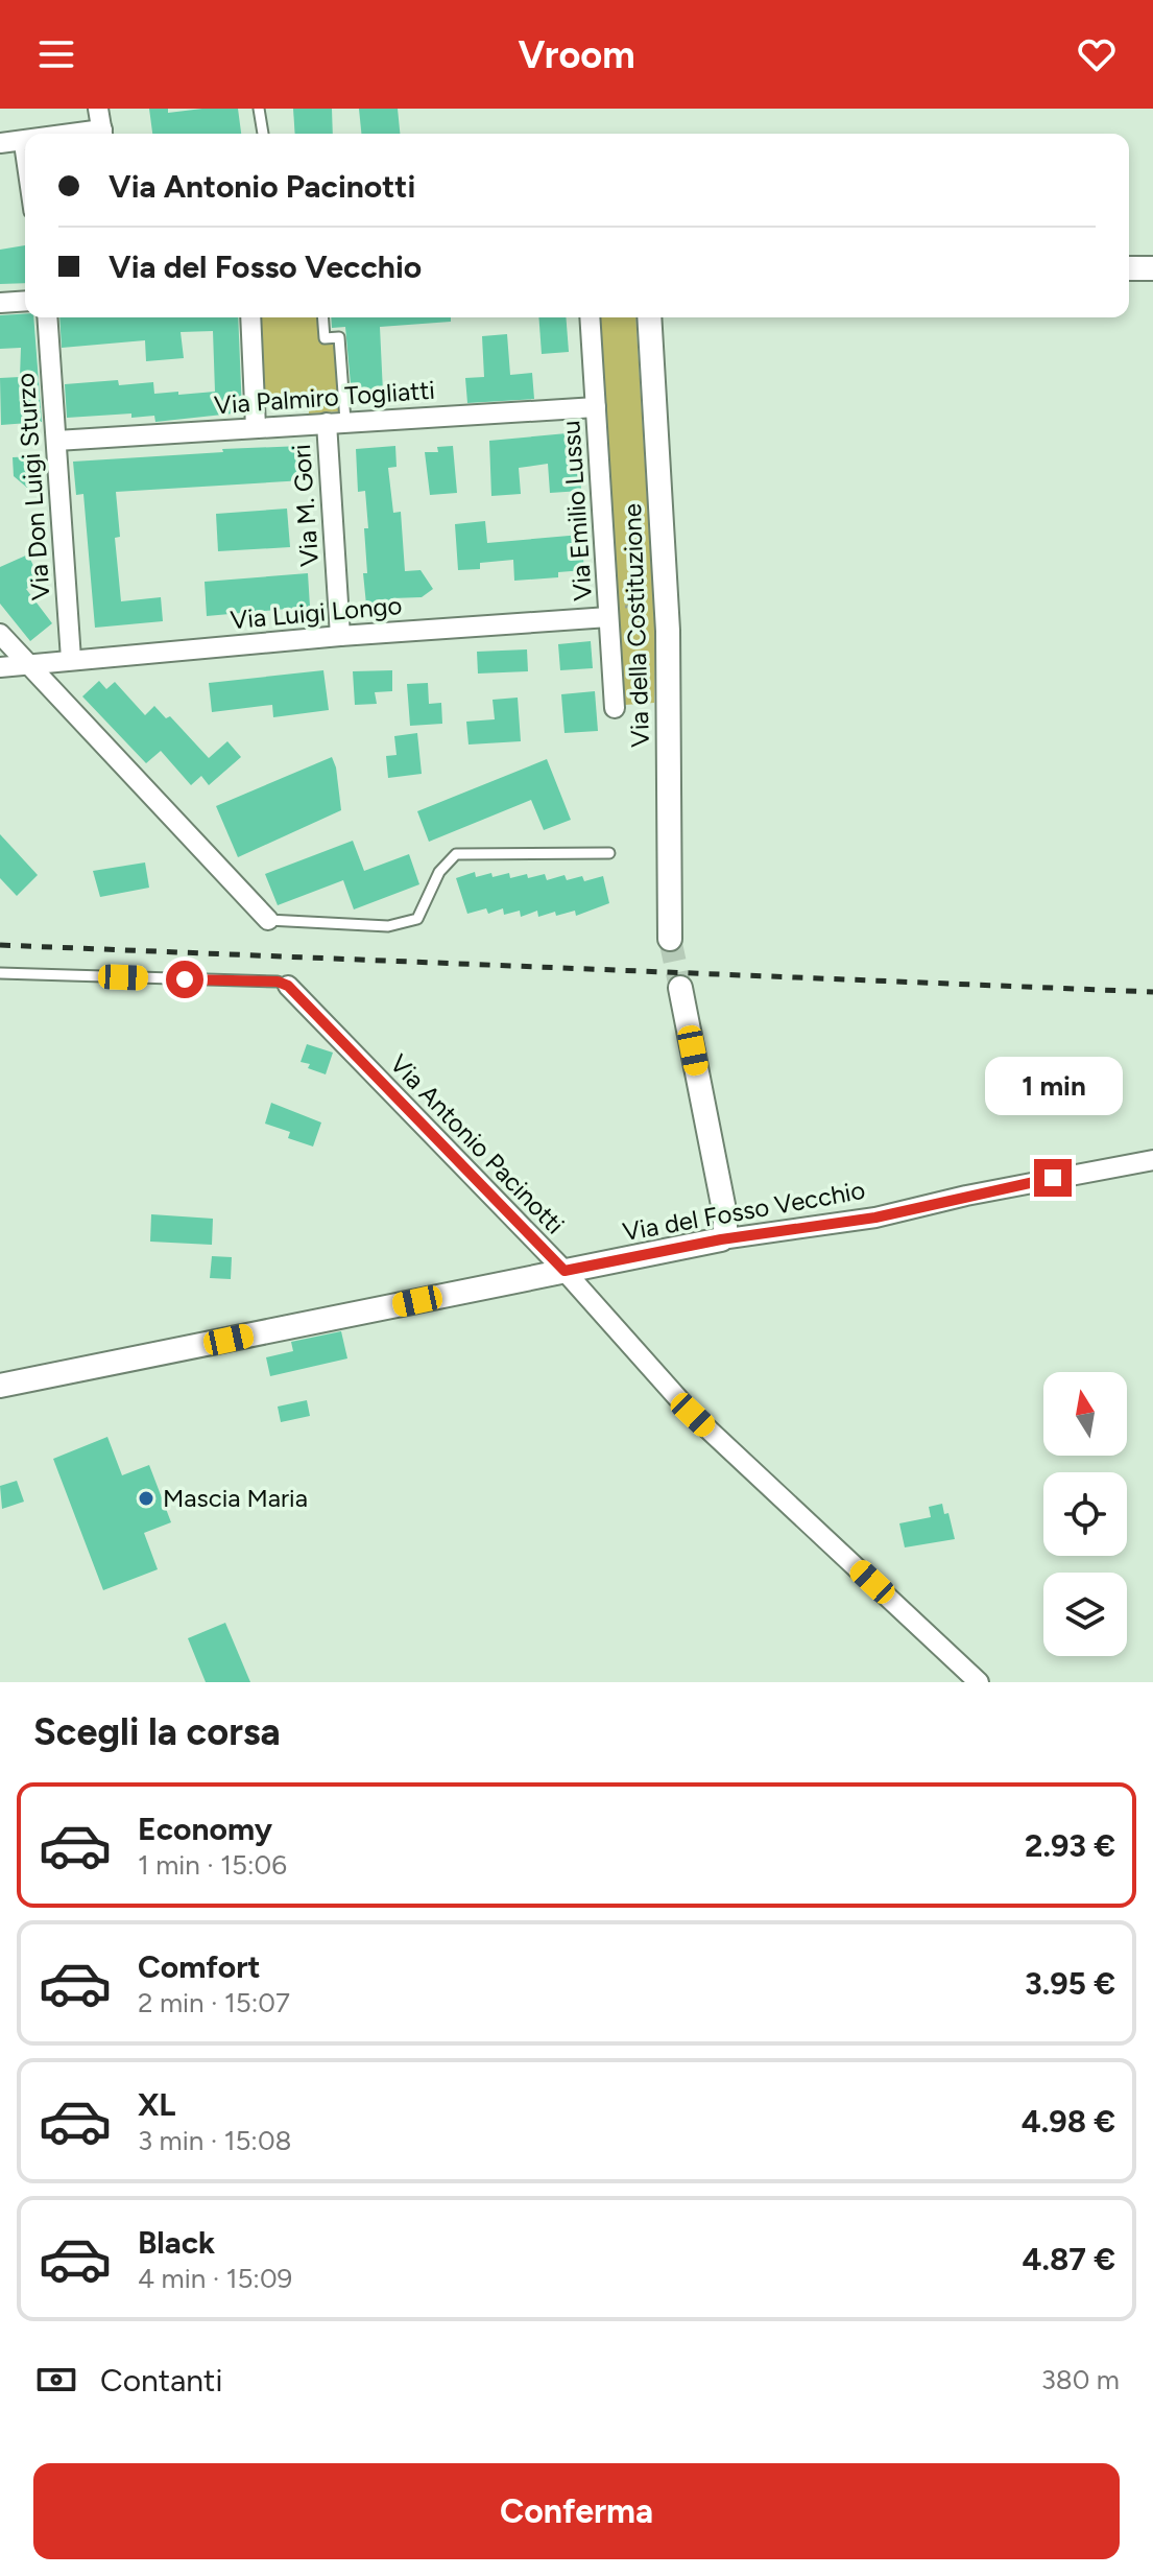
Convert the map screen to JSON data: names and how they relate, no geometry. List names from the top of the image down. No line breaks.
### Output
{"streets":{"street":["Via Palmiro Togliatti","Via Don Luigi Sturzo","Via M. Gori","Via Emilio Lussu","Via Luigi Longo","Via della Costituzione","Via Antonio Pacinotti","Via del Fosso Vecchio"]},"crossings":[["Via Palmiro Togliatti","Via Don Luigi Sturzo"],["Via Palmiro Togliatti","Via M. Gori"],["Via Palmiro Togliatti","Via Emilio Lussu"],["Via Don Luigi Sturzo","Via Luigi Longo"],["Via M. Gori","Via Luigi Longo"],["Via Emilio Lussu","Via Luigi Longo"],["Via Antonio Pacinotti","Via del Fosso Vecchio"]],"places":["Mascia Maria"],"north":"top","page":{"header":"Vroom","banner":["Via Antonio Pacinotti","Via del Fosso Vecchio"],"bubble":"1 min","heading":"Scegli la corsa","list":[{"name":"Economy","note":"1 min · 15:06","value":"2.93 €"},{"name":"Comfort","note":"2 min · 15:07","value":"3.95 €"},{"name":"XL","note":"3 min · 15:08","value":"4.98 €"},{"name":"Black","note":"4 min · 15:09","value":"4.87 €"}],"pay":["Contanti","380 m"],"buttons":"Conferma"}}
